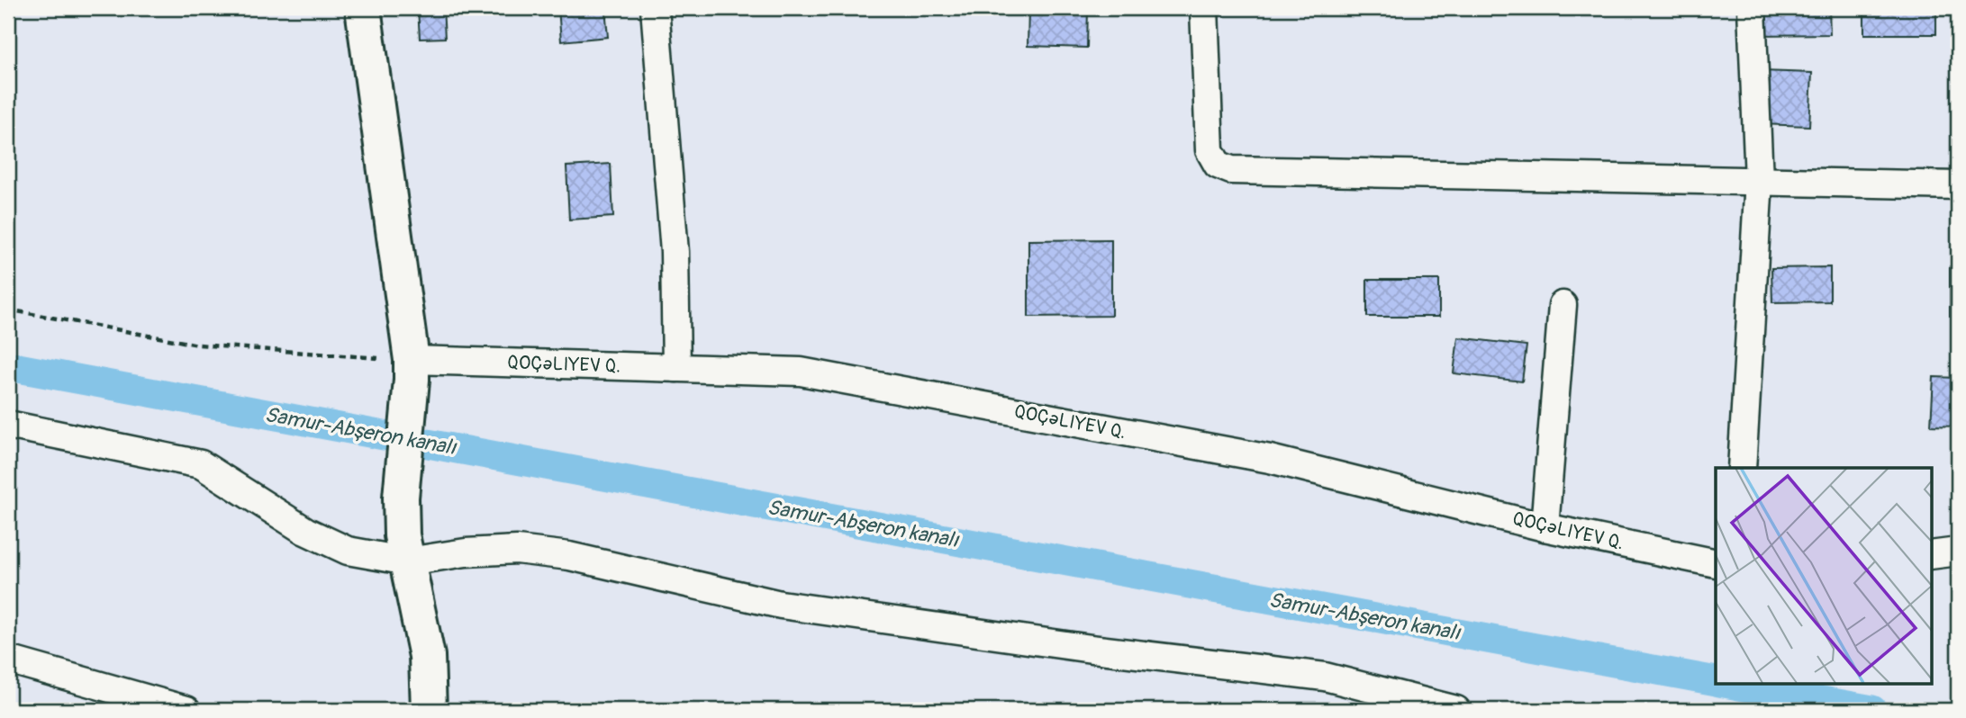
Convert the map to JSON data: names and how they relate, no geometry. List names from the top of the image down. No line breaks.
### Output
{"streets":{"street":["QOÇƏLIYEV Q."]},"water":["Samur-Abşeron kanalı"]}
